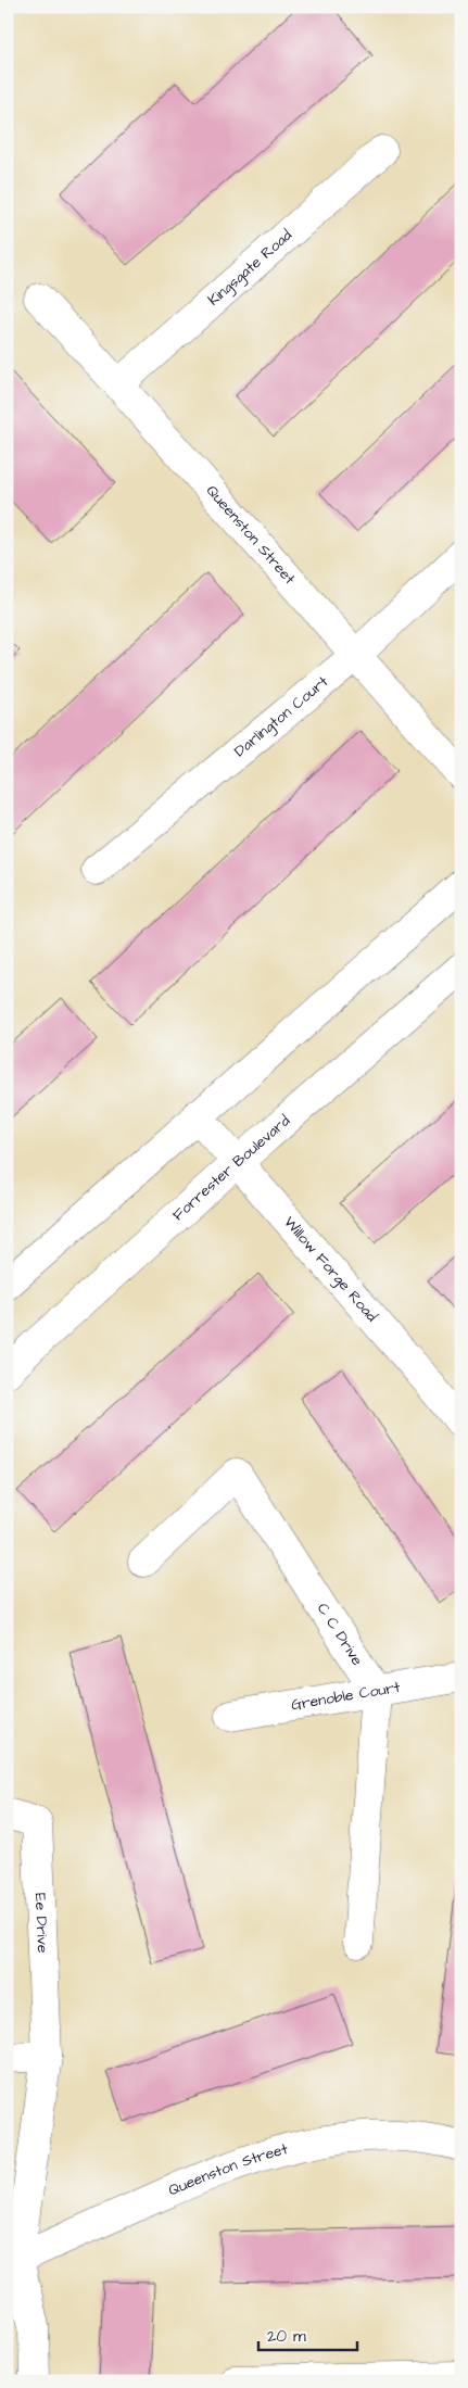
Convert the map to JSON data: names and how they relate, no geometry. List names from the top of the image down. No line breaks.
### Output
{"streets":{"street":["Kingsgate Road","Queenston Street","Darlington Court","Forrester Boulevard","Willow Forge Road","C C Drive","Grenoble Court","Ee Drive"]},"crossings":[["Kingsgate Road","Queenston Street"],["Queenston Street","Darlington Court"],["Queenston Street","Ee Drive"],["Forrester Boulevard","Willow Forge Road"],["C C Drive","Grenoble Court"]],"scale_bar":"20 m"}
